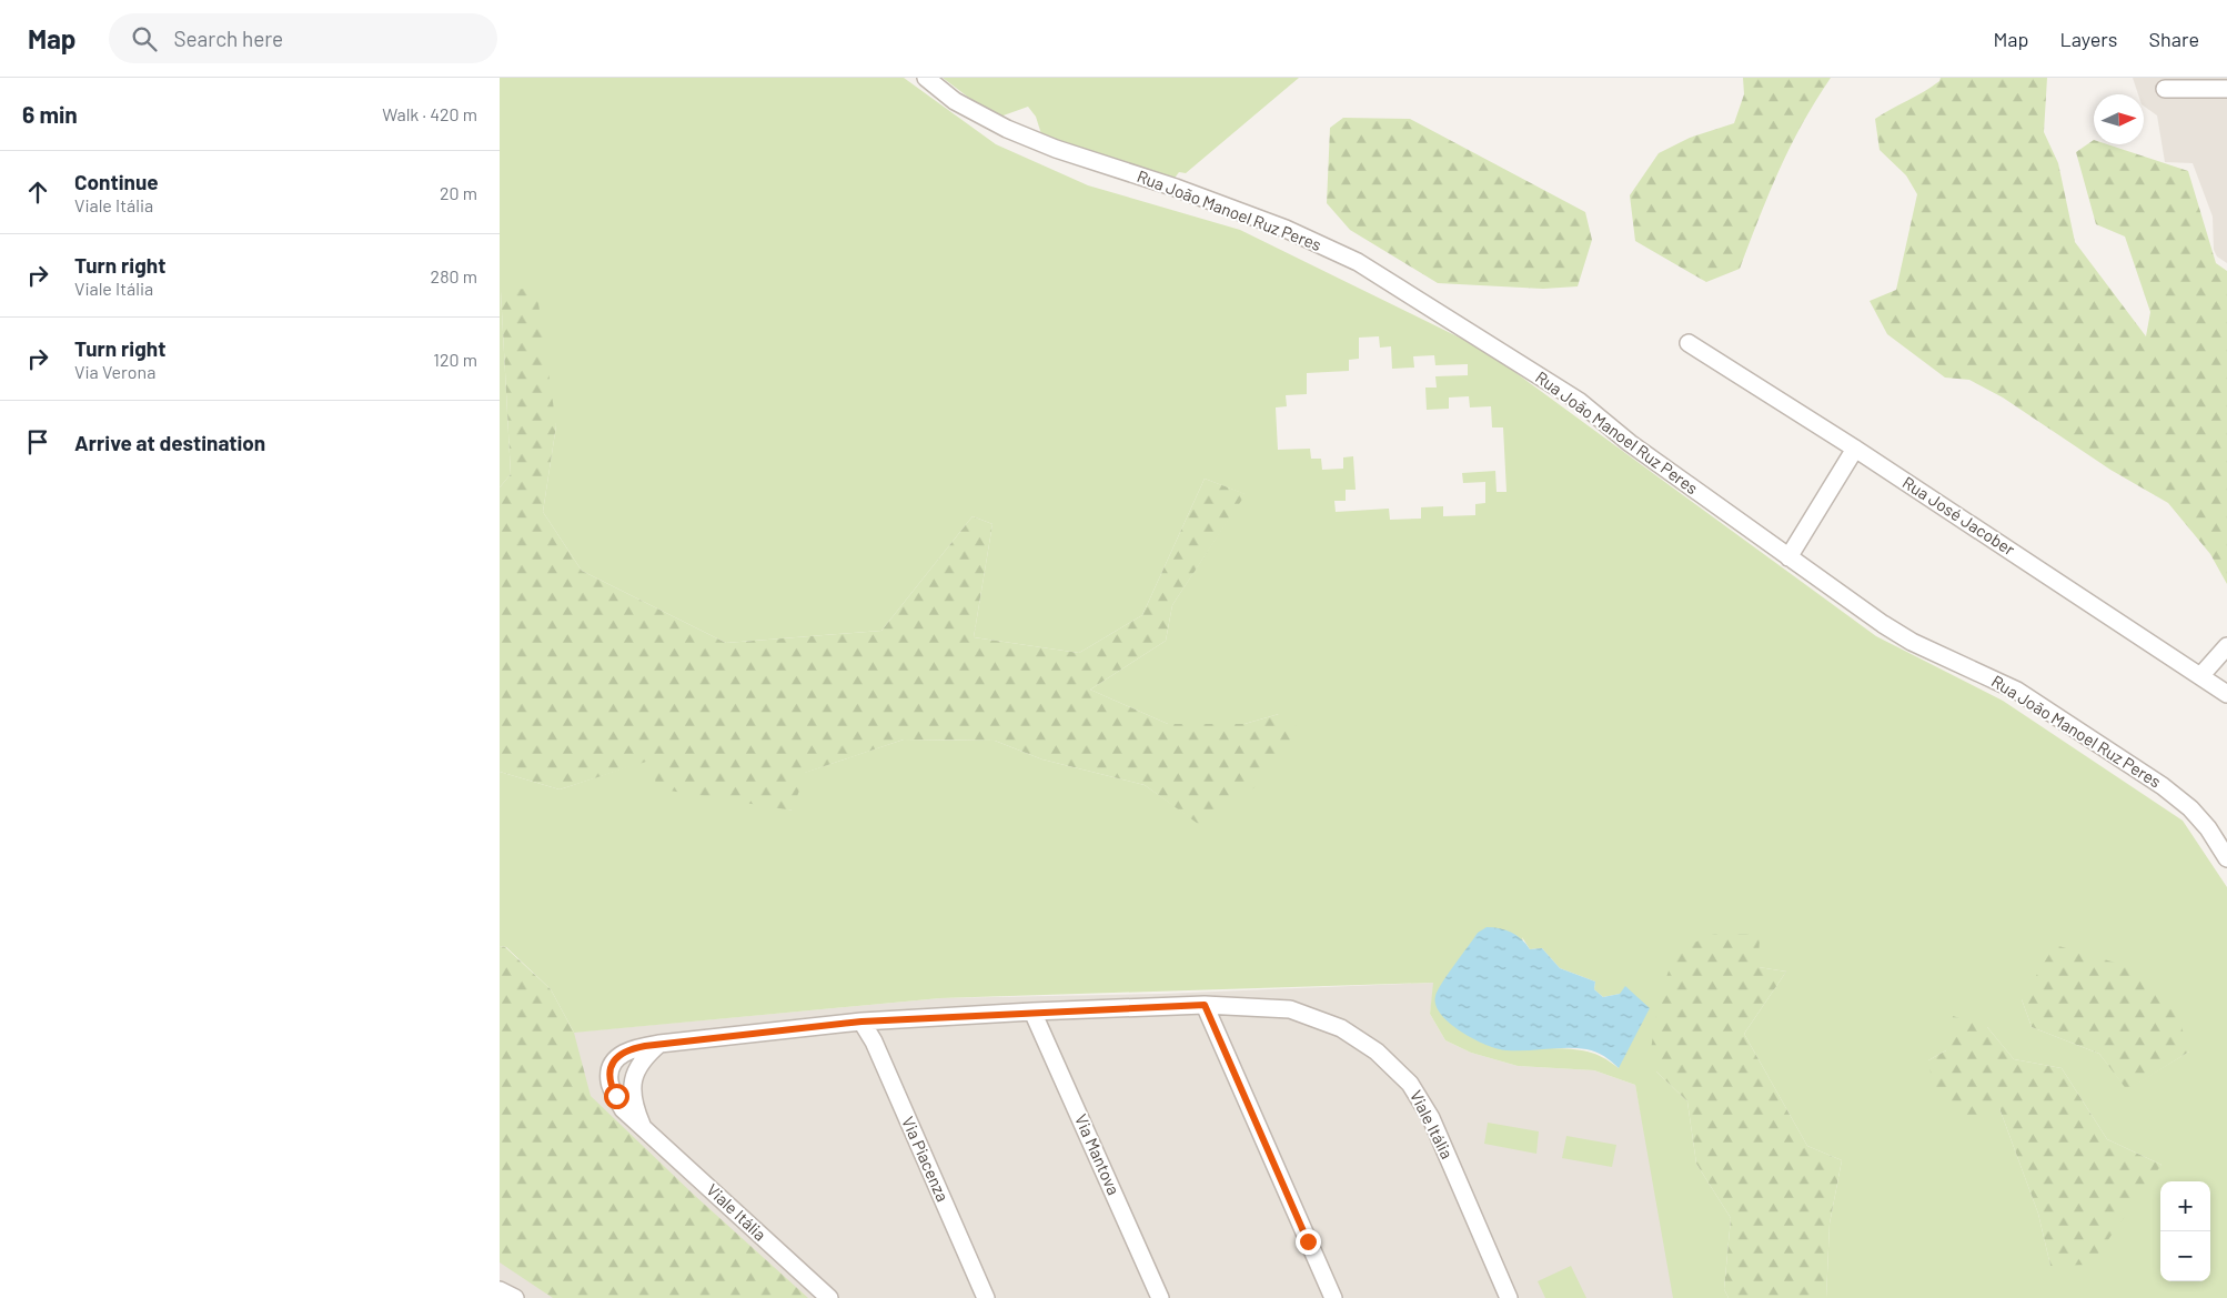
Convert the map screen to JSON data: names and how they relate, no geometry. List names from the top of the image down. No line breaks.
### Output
{"streets":{"street":["Rua João Manoel Ruz Peres","Rua José Jacober","Viale Itália","Via Mantova","Via Piacenza"]},"crossings":[["Viale Itália","Via Mantova"],["Viale Itália","Via Piacenza"]],"north":"right","page":{"header":"Map","search":"Search here","nav":["Map","Layers","Share"],"heading":["6 min","Walk · 420 m"],"list":[["Continue","Viale Itália","20 m"],["Turn right","Viale Itália","280 m"],["Turn right","Via Verona","120 m"],"Arrive at destination"],"map_buttons":["+","−"]}}
